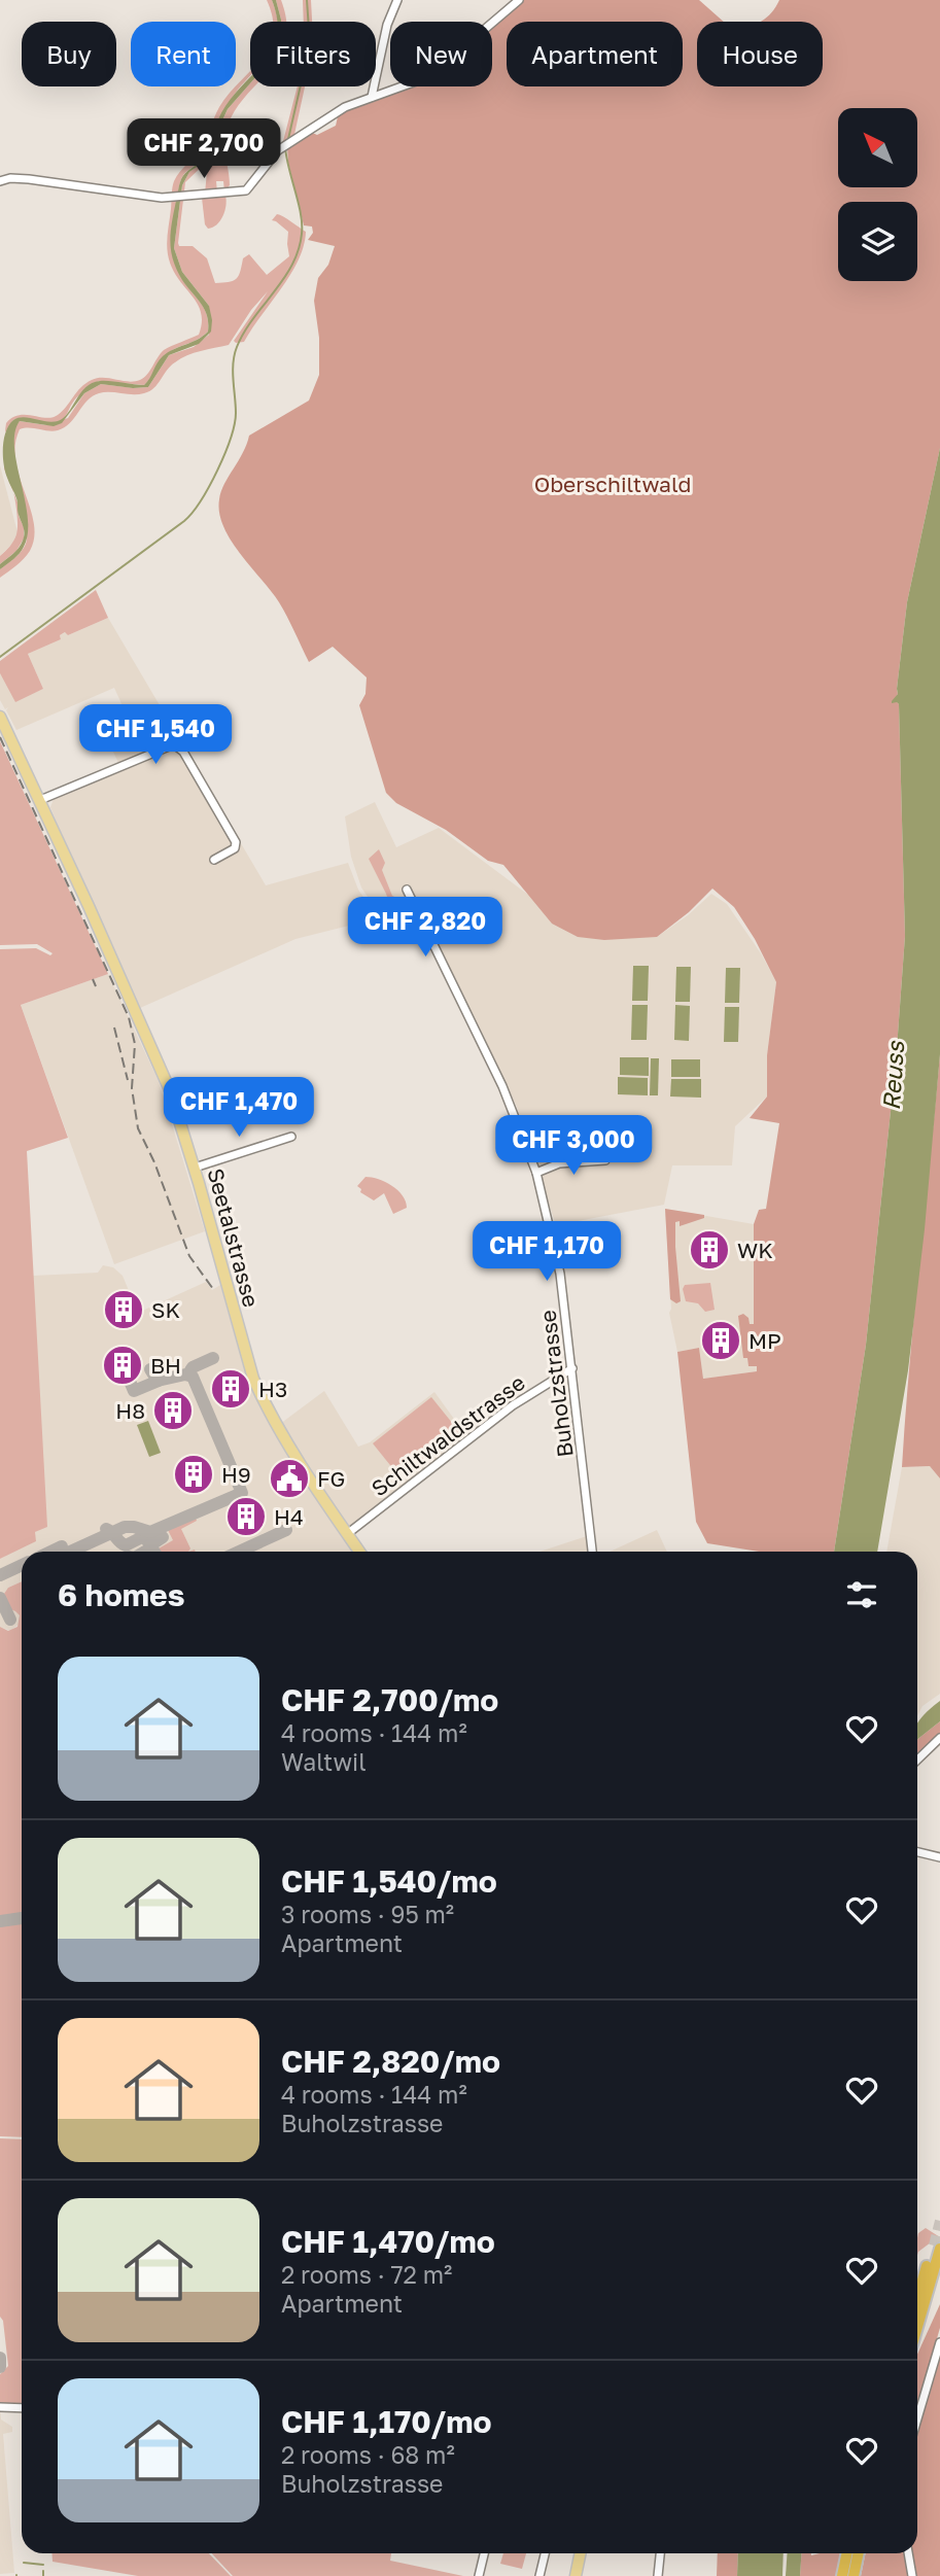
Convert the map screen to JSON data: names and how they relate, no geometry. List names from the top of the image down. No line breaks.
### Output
{"streets":{"main road":["Seetalstrasse"],"street":["Buholzstrasse","Schiltwaldstrasse"]},"crossings":[["Seetalstrasse","Schiltwaldstrasse"],["Buholzstrasse","Schiltwaldstrasse"]],"water":["Reuss"],"parks":["Oberschiltwald"],"places":{"building":["WK","SK","MP","BH","H3","H8","H9","H4"],"public building":["FG"]},"north":"top left","page":{"chip":["Buy","Rent","Filters","New","Apartment","House"],"price":["CHF 2,700","CHF 1,540","CHF 2,820","CHF 1,470","CHF 3,000","CHF 1,170"],"heading":"6 homes","list":[{"name":"CHF 2,700/mo","note":"4 rooms · 144 m² · Waltwil"},{"name":"CHF 1,540/mo","note":"3 rooms · 95 m² · Apartment"},{"name":"CHF 2,820/mo","note":"4 rooms · 144 m² · Buholzstrasse"},{"name":"CHF 1,470/mo","note":"2 rooms · 72 m² · Apartment"},{"name":"CHF 1,170/mo","note":"2 rooms · 68 m² · Buholzstrasse"}]}}
